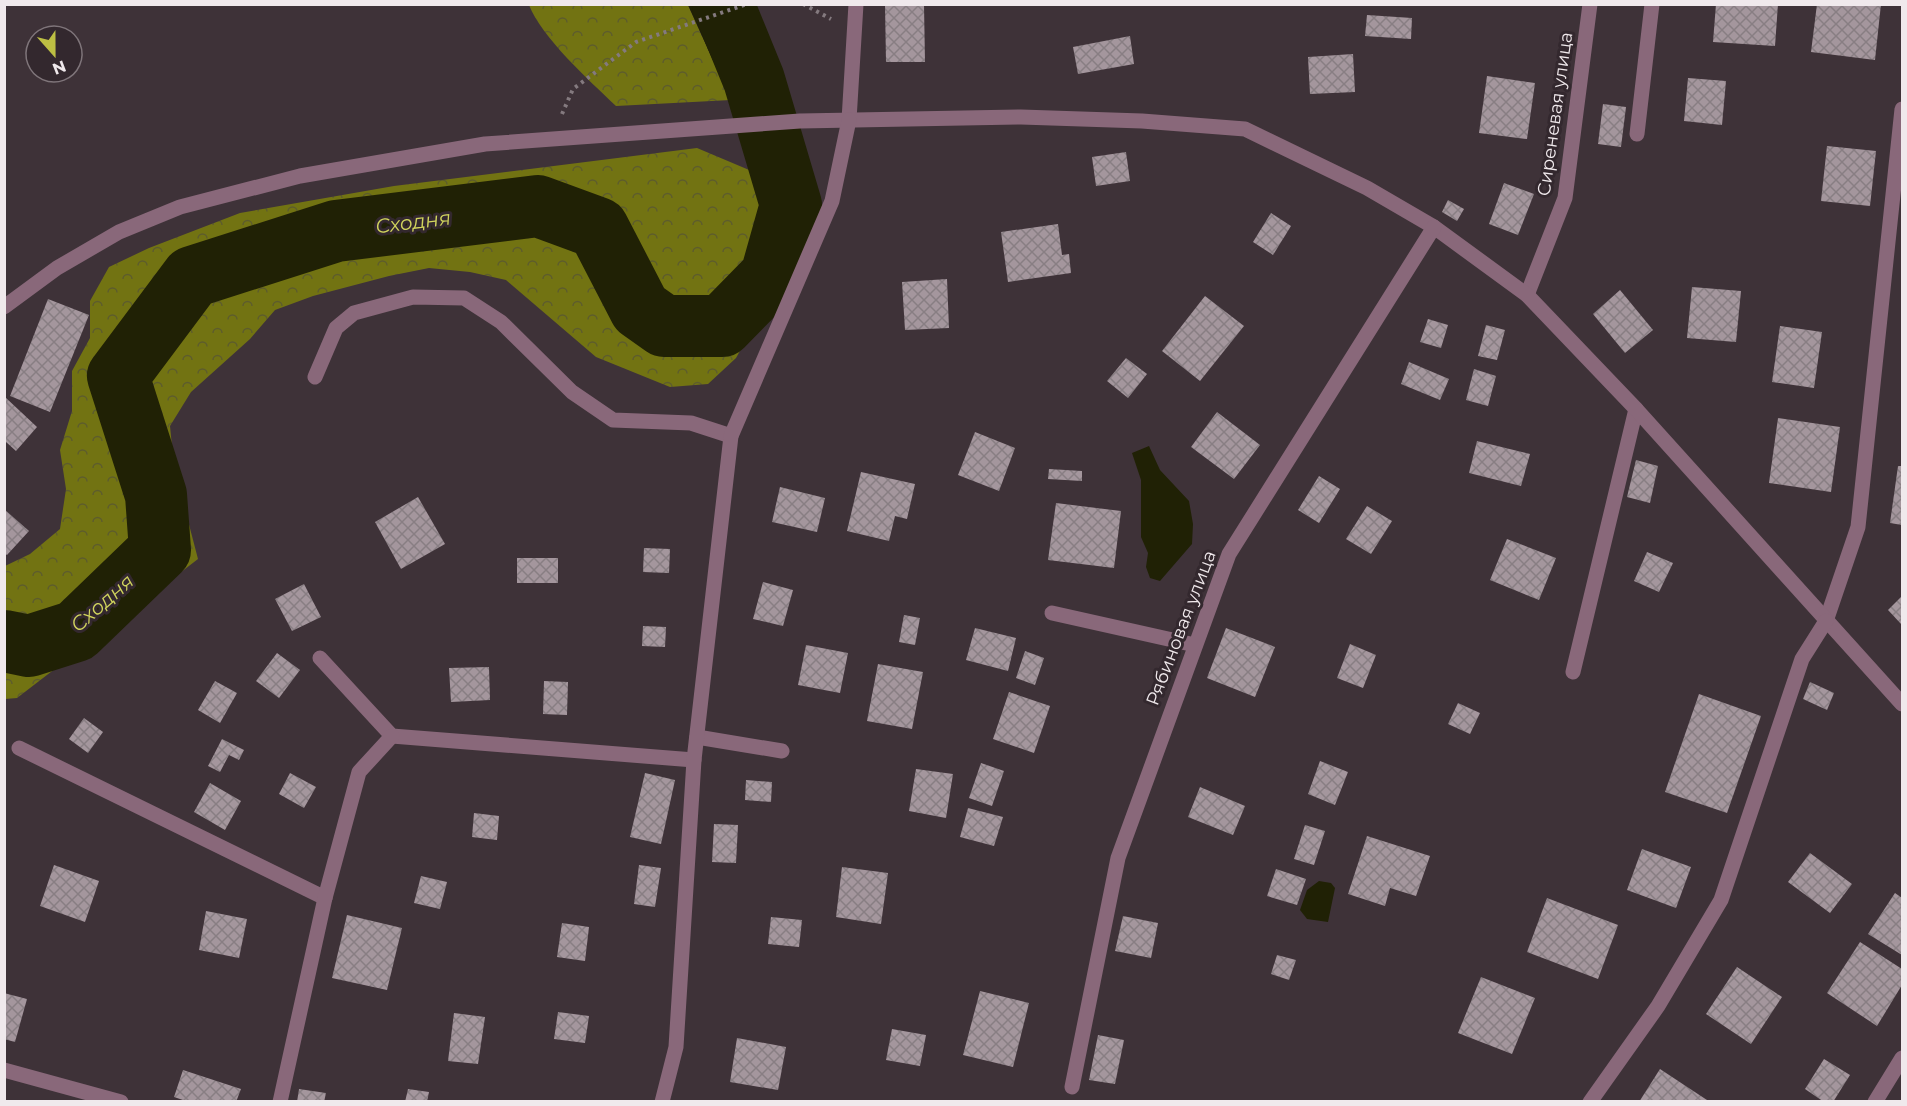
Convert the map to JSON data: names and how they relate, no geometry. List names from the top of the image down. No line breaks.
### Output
{"streets":{"street":["Сиреневая улица","Рябиновая улица"]},"water":["Сходня"],"north":"bottom"}
